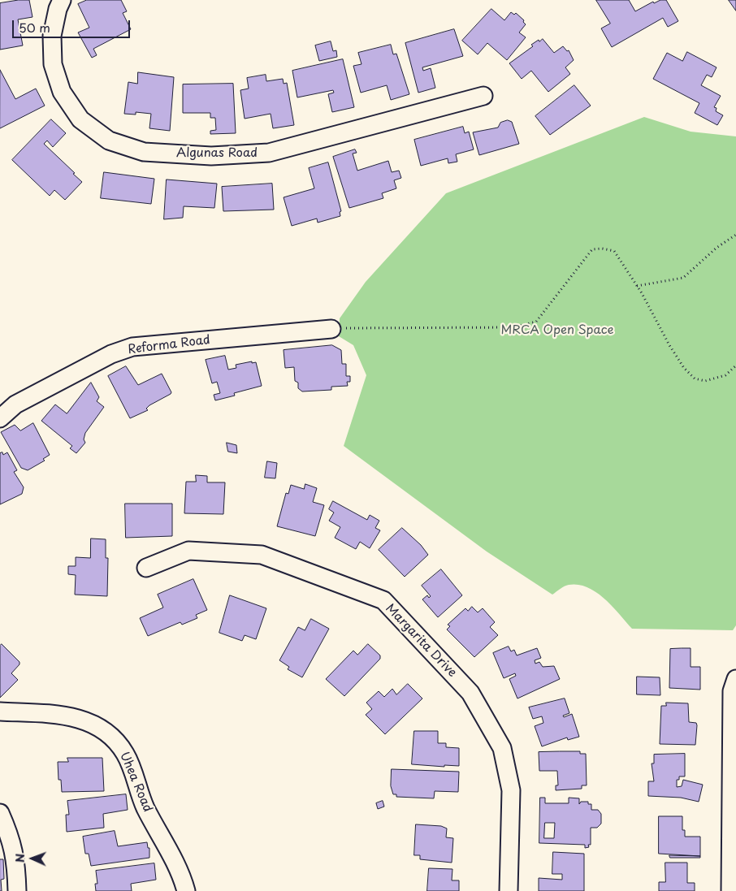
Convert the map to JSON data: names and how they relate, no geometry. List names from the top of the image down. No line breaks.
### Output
{"streets":{"street":["Algunas Road","Reforma Road","Margarita Drive","Uhea Road"]},"parks":["MRCA Open Space"],"scale_bar":"50 m","north":"left"}
